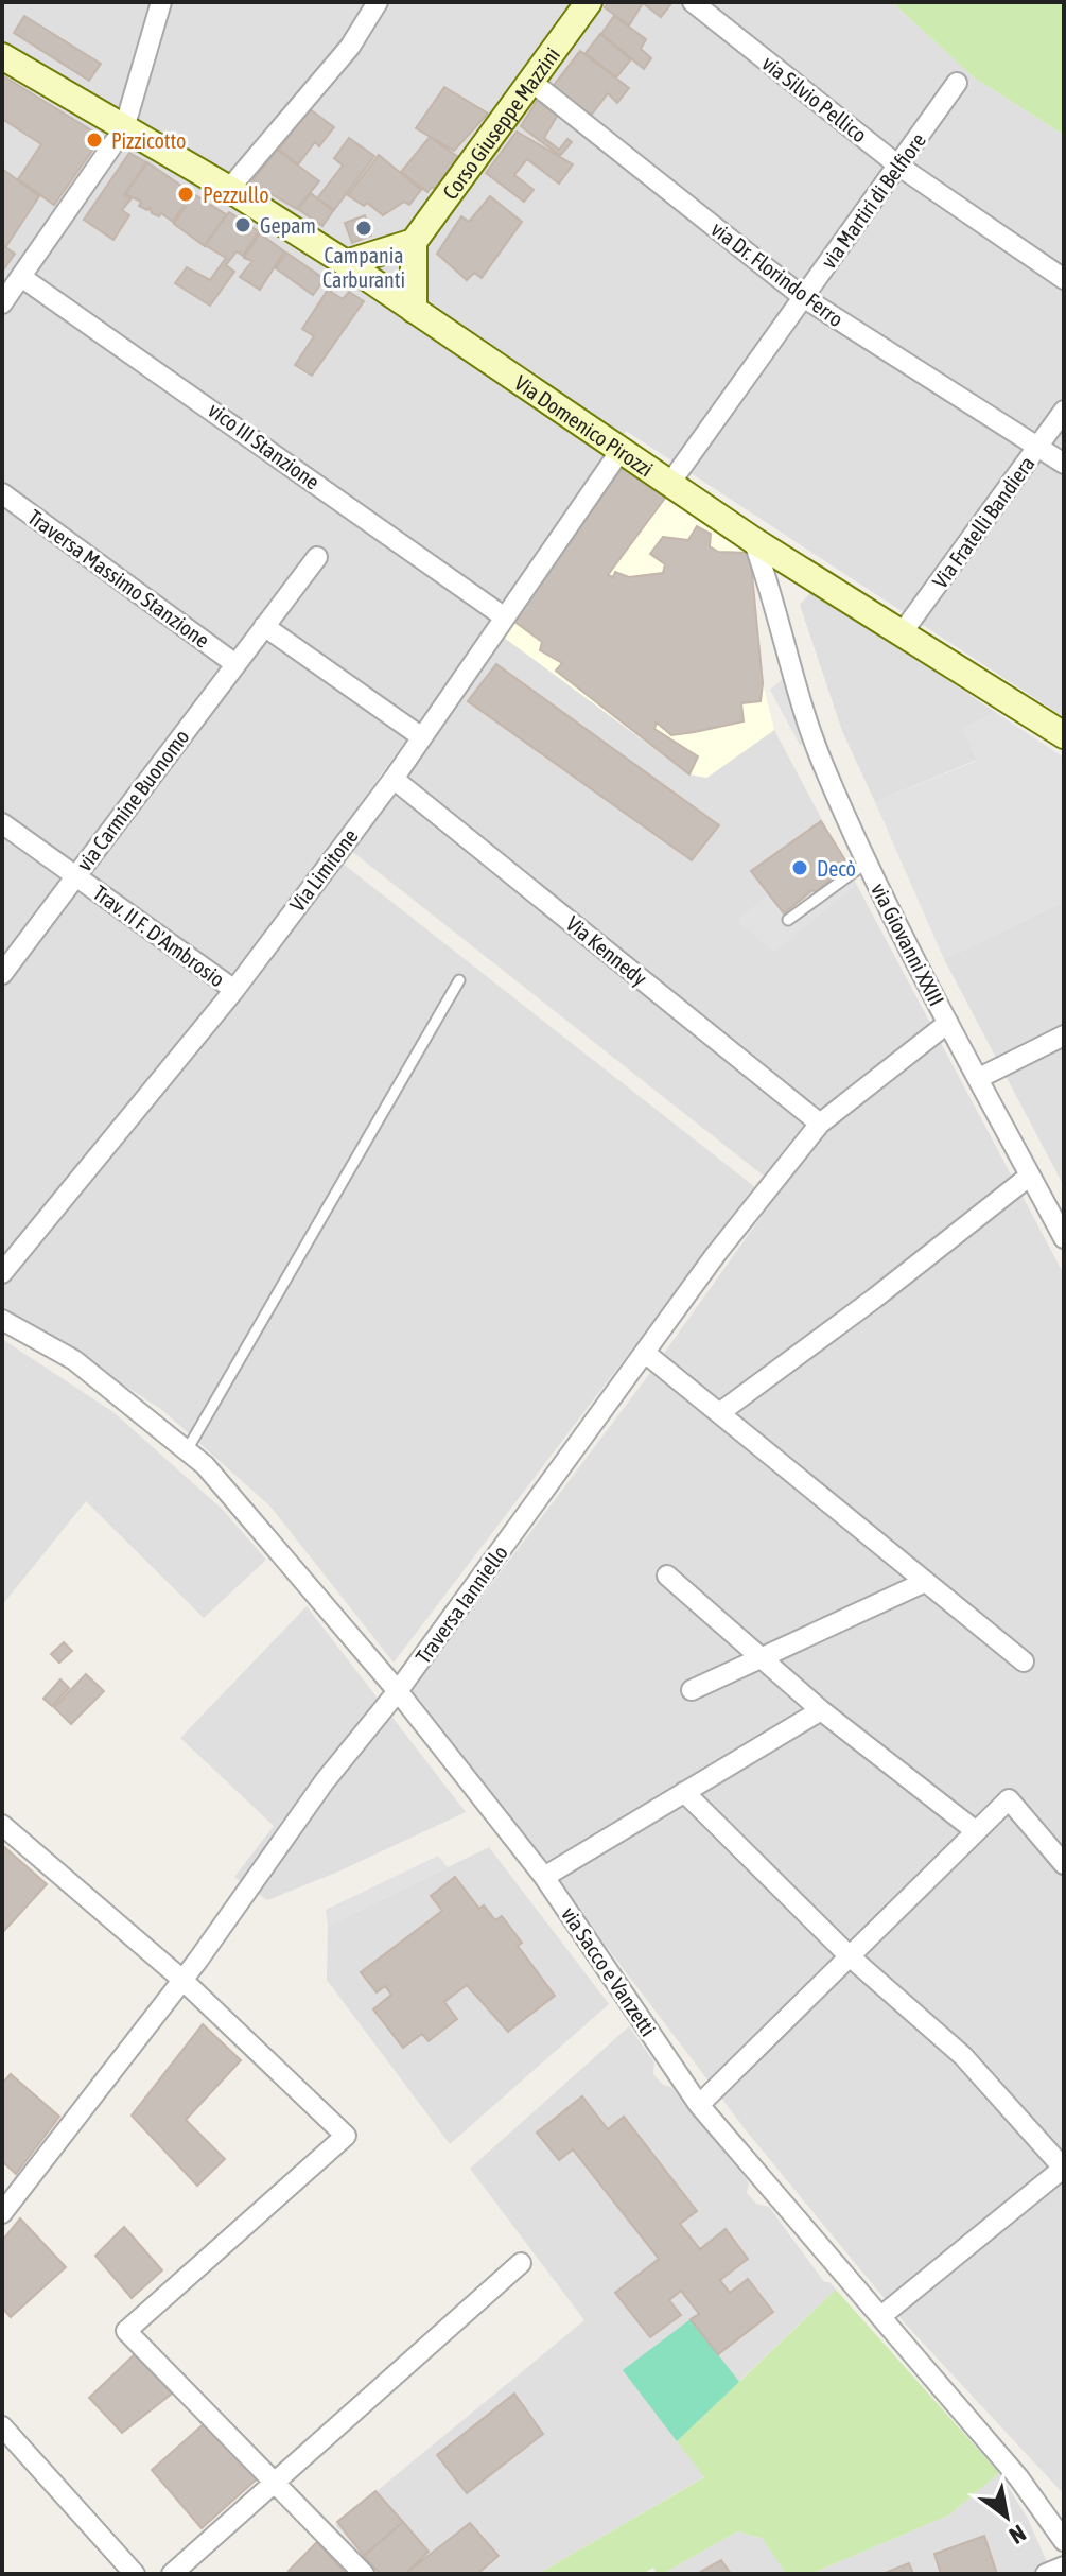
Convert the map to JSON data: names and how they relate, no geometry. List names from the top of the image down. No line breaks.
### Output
{"streets":{"street":["via Silvio Pellico","Corso Giuseppe Mazzini","via Martiri di Belfiore","via Dr. Florindo Ferro","Via Domenico Pirozzi","vico III Stanzione","Via Fratelli Bandiera","Traversa Massimo Stanzione","via Carmine Buonomo","Via Limitone","Trav. II F. D'Ambrosio","via Giovanni XXIII","Via Kennedy","Traversa Ianniello","via Sacco e Vanzetti"]},"crossings":[["via Silvio Pellico","via Martiri di Belfiore"],["Corso Giuseppe Mazzini","via Dr. Florindo Ferro"],["Corso Giuseppe Mazzini","Via Domenico Pirozzi"],["via Martiri di Belfiore","via Dr. Florindo Ferro"],["via Martiri di Belfiore","Via Domenico Pirozzi"],["via Dr. Florindo Ferro","Via Fratelli Bandiera"],["Via Domenico Pirozzi","Via Fratelli Bandiera"],["Via Domenico Pirozzi","Via Limitone"],["Via Domenico Pirozzi","via Giovanni XXIII"],["vico III Stanzione","Via Limitone"],["Traversa Massimo Stanzione","via Carmine Buonomo"],["via Carmine Buonomo","Trav. II F. D'Ambrosio"],["Via Limitone","Trav. II F. D'Ambrosio"],["Via Limitone","Via Kennedy"],["via Giovanni XXIII","Traversa Ianniello"],["Via Kennedy","Traversa Ianniello"],["Traversa Ianniello","via Sacco e Vanzetti"]],"places":["Pizzicotto","Pezzullo","Gepam","Campania Carburanti","Decò"],"north":"bottom right"}
